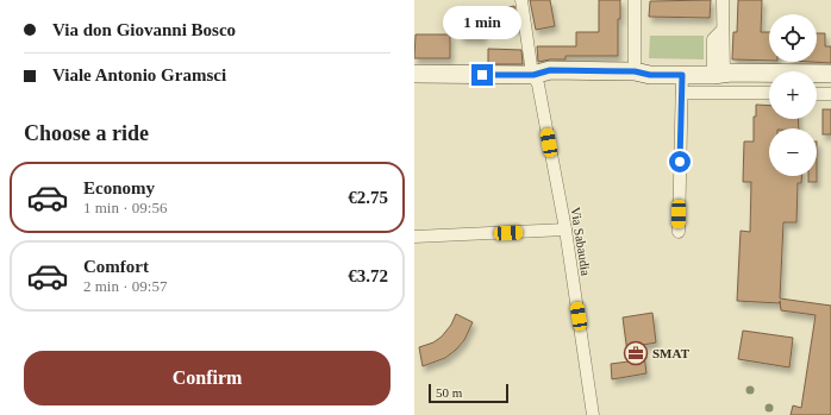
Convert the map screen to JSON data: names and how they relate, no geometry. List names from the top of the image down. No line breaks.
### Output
{"streets":{"street":["Via Sabaudia"]},"places":{"office":["SMAT"]},"scale_bar":"50 m","page":{"banner":["Via don Giovanni Bosco","Viale Antonio Gramsci"],"bubble":"1 min","map_buttons":["+","−"],"heading":"Choose a ride","list":[{"name":"Economy","note":"1 min · 09:56","value":"€2.75"},{"name":"Comfort","note":"2 min · 09:57","value":"€3.72"}],"buttons":"Confirm","scale":"50 m"}}
